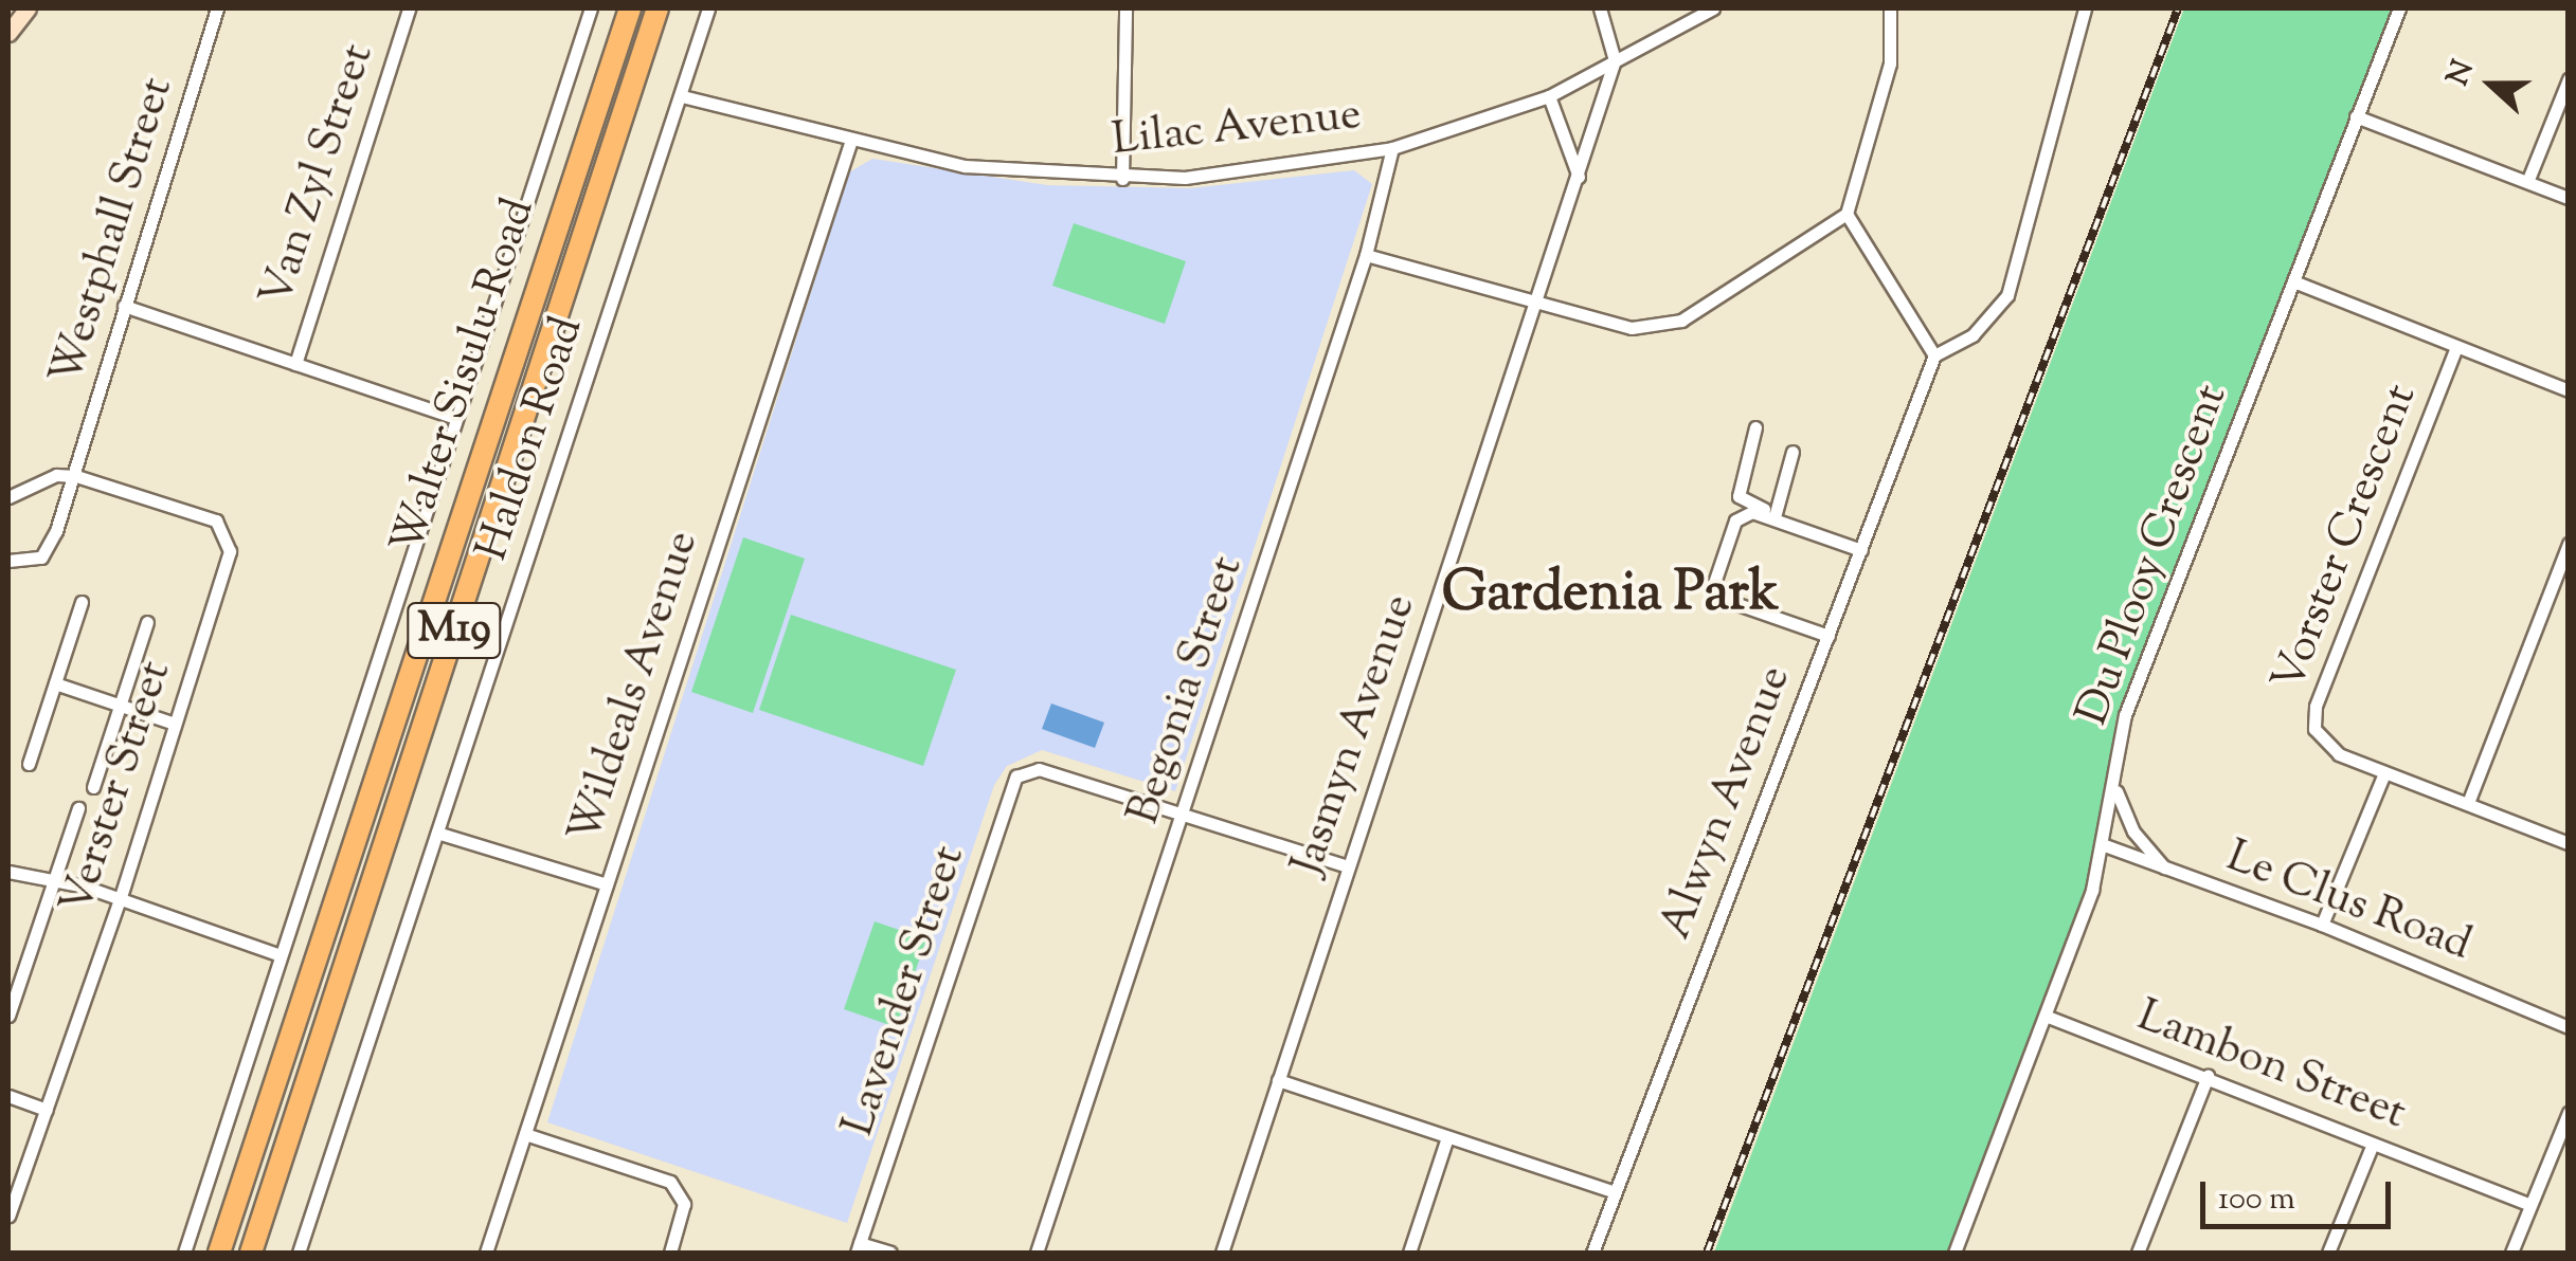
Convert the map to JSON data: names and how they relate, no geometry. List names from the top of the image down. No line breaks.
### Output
{"streets":{"highway":["Walter Sisulu Road","M19"],"street":["Lilac Avenue","Van Zyl Street","Westphall Street","Haldon Road","Vorster Crescent","Du Plooy Crescent","Wildeals Avenue","Begonia Street","Jasmyn Avenue","Verster Street","Alwyn Avenue","Le Clus Road","Lavender Street","Lambon Street"]},"crossings":[["Lilac Avenue","Haldon Road"],["Lilac Avenue","Wildeals Avenue"],["Lilac Avenue","Begonia Street"],["Lilac Avenue","Jasmyn Avenue"],["Westphall Street","Verster Street"],["Du Plooy Crescent","Le Clus Road"],["Du Plooy Crescent","Lambon Street"],["Begonia Street","Lavender Street"]],"districts":["Gardenia Park"],"scale_bar":"100 m","north":"left"}
